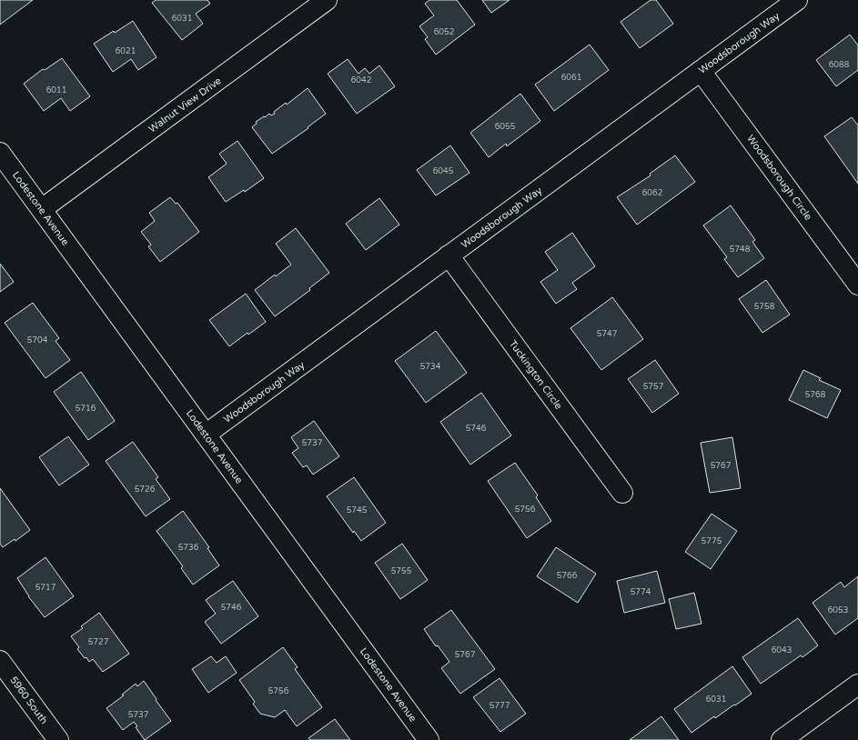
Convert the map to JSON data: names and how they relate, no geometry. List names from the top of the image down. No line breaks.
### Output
{"streets":{"street":["Woodsborough Way","Walnut View Drive","Woodsborough Circle","Lodestone Avenue","Tuckington Circle","5960 South"]},"crossings":[["Woodsborough Way","Woodsborough Circle"],["Woodsborough Way","Lodestone Avenue"],["Woodsborough Way","Tuckington Circle"],["Walnut View Drive","Lodestone Avenue"]],"house_numbers":["6031","6052","6021","6088","6061","6042","6011","6055","6045","6062","5748","5758","5747","5704","5734","5757","5768","5716","5746","5737","5767","5726","5756","5745","5775","5736","5755","5766","5717","5774","5746","6053","5727","6043","5767","5756","6031","5777","5737"]}
